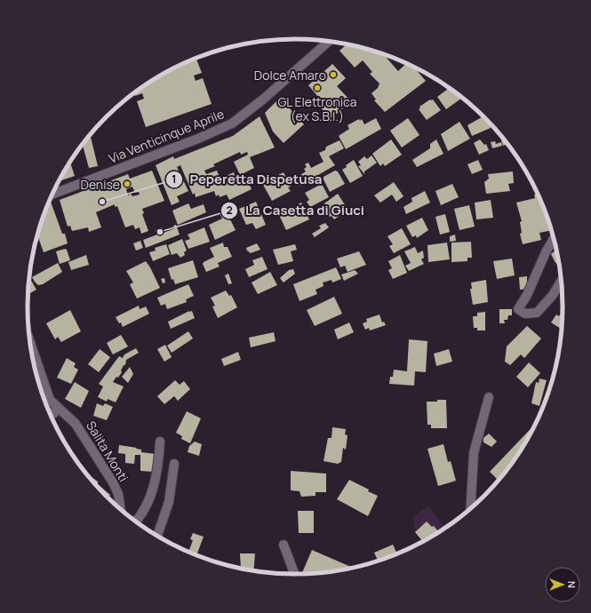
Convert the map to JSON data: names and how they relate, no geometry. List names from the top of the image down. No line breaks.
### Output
{"streets":{"street":["Via Venticinque Aprile","Salita Monti"]},"places":["Dolce Amaro","GL Elettronica (ex S.B.I.)","Denise","Peperetta Dispetusa","La Casetta di Giuci"],"north":"right"}
